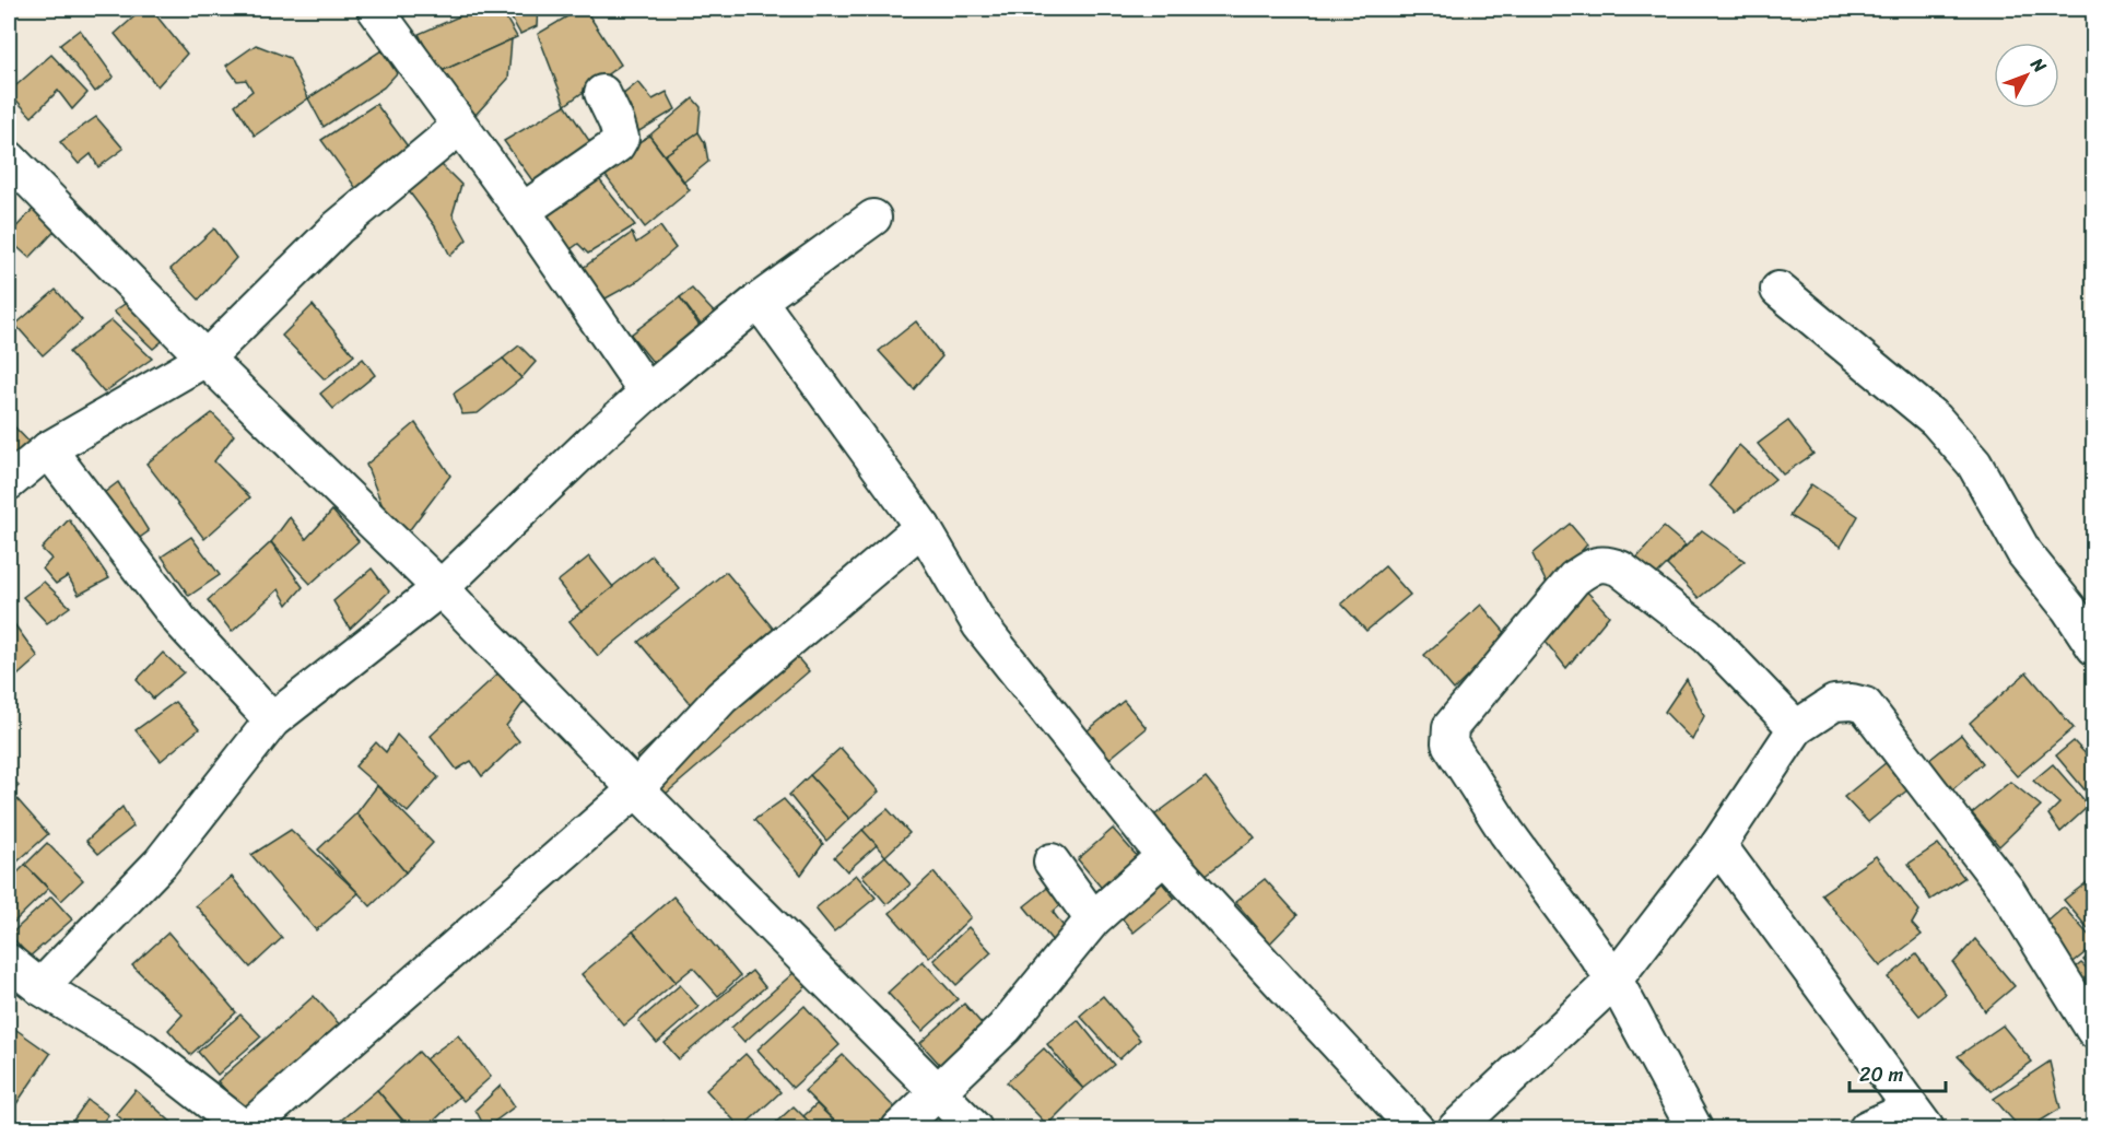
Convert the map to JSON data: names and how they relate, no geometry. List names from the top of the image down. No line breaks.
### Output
{"scale_bar":"20 m","north":"top right"}
